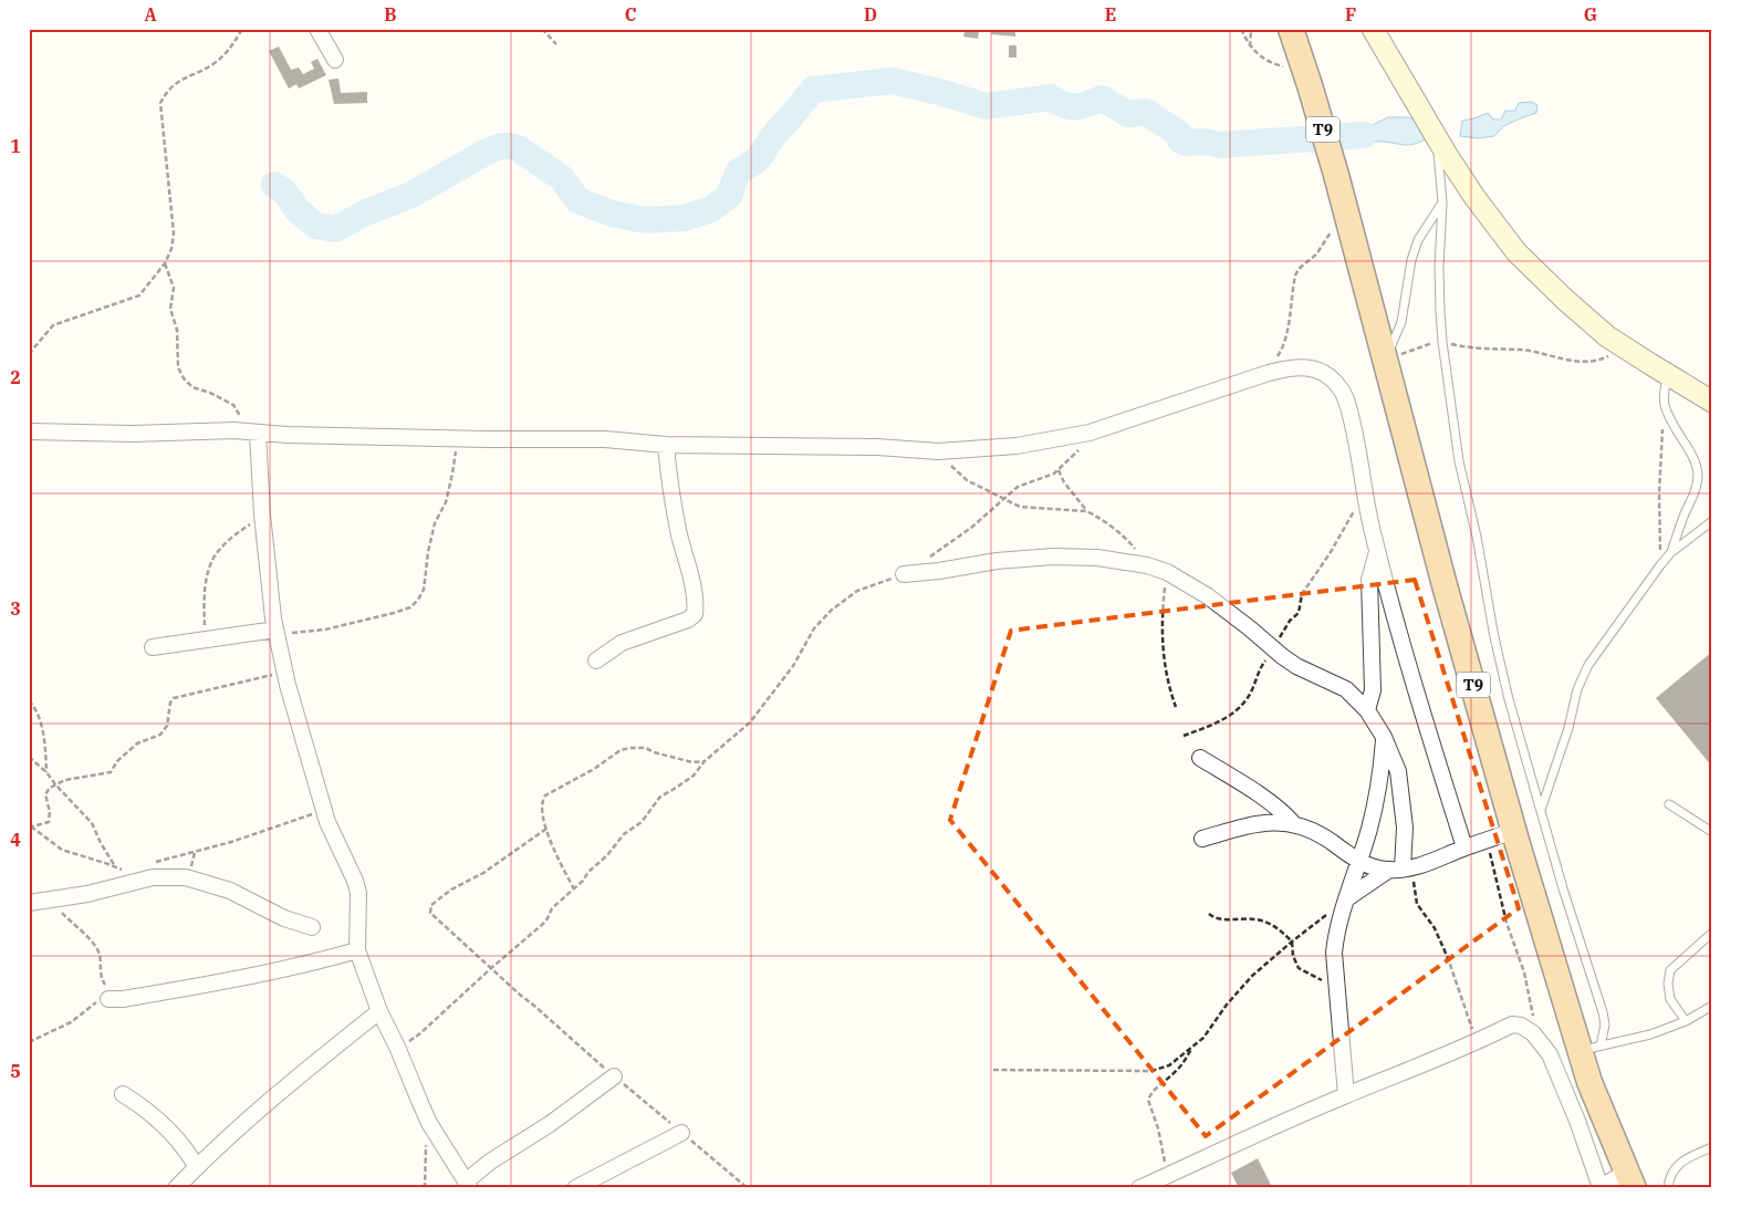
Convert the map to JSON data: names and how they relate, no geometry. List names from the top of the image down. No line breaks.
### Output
{"streets":{"highway":["T9"]},"grid":{"columns":["A","B","C","D","E","F","G"],"rows":["1","2","3","4","5"]}}
